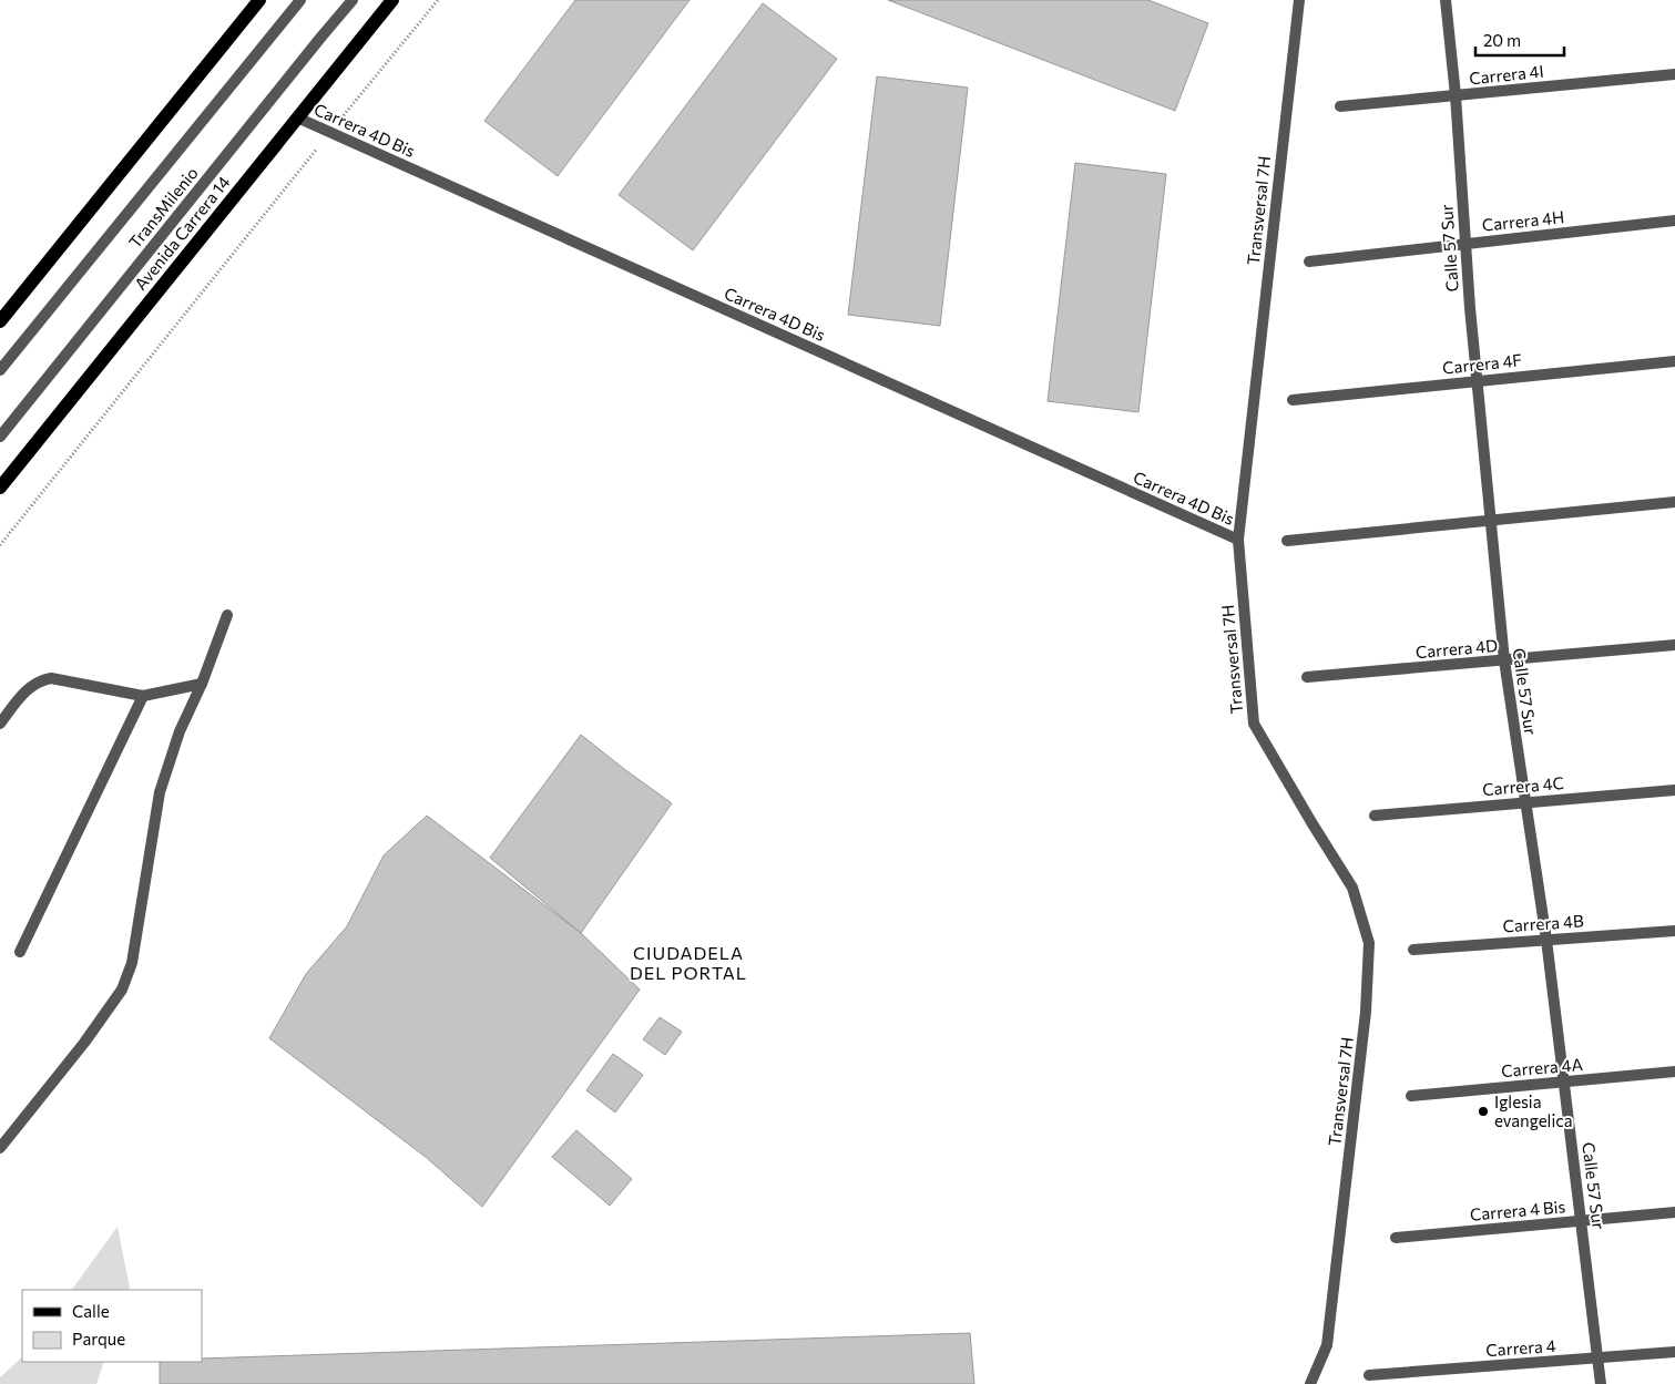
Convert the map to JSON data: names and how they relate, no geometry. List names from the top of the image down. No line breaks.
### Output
{"streets":{"main road":["Avenida Carrera 14"],"street":["Carrera 4I","Carrera 4D Bis","TransMilenio","Transversal 7H","Carrera 4H","Calle 57 Sur","Carrera 4F","Carrera 4D","Carrera 4C","Carrera 4B","Carrera 4A","Carrera 4 Bis","Carrera 4"]},"crossings":[["Carrera 4I","Calle 57 Sur"],["Carrera 4D Bis","Transversal 7H"],["Carrera 4D Bis","Avenida Carrera 14"],["Carrera 4H","Calle 57 Sur"],["Calle 57 Sur","Carrera 4F"],["Calle 57 Sur","Carrera 4D"],["Calle 57 Sur","Carrera 4C"],["Calle 57 Sur","Carrera 4B"],["Calle 57 Sur","Carrera 4A"],["Calle 57 Sur","Carrera 4 Bis"],["Calle 57 Sur","Carrera 4"]],"districts":["CIUDADELA DEL PORTAL"],"places":["Iglesia evangelica"],"legend":["Calle","Parque"],"scale_bar":"20 m"}
